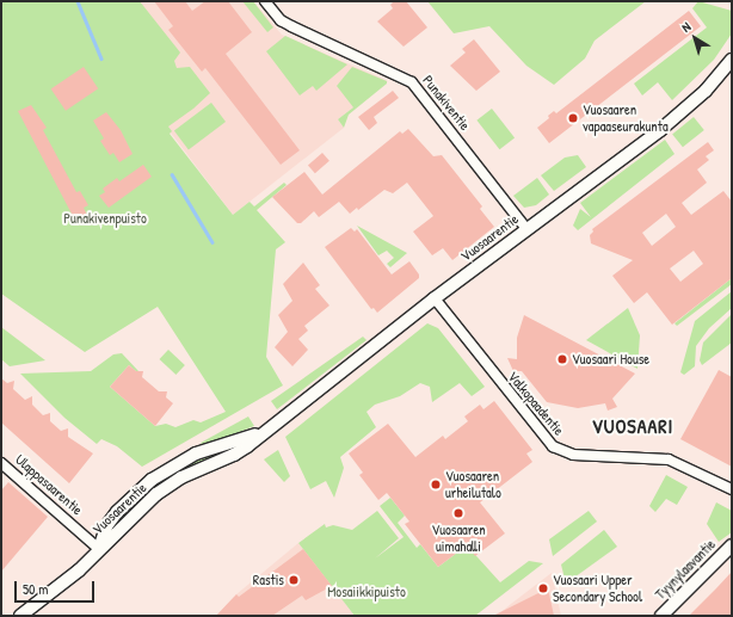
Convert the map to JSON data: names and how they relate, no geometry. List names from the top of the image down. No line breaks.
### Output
{"streets":{"street":["Punakiventie","Vuosaarentie","Valkopaadentie","Ulappasaarentie","Tyynylaavantie"]},"crossings":[["Punakiventie","Vuosaarentie"],["Vuosaarentie","Valkopaadentie"],["Vuosaarentie","Ulappasaarentie"]],"districts":["VUOSAARI"],"parks":["Punakivenpuisto","Mosaiikkipuisto"],"places":["Vuosaaren vapaaseurakunta","Vuosaari House","Vuosaaren urheilutalo","Vuosaaren uimahalli","Rastis","Vuosaari Upper Secondary School"],"scale_bar":"50 m","north":"top left"}
